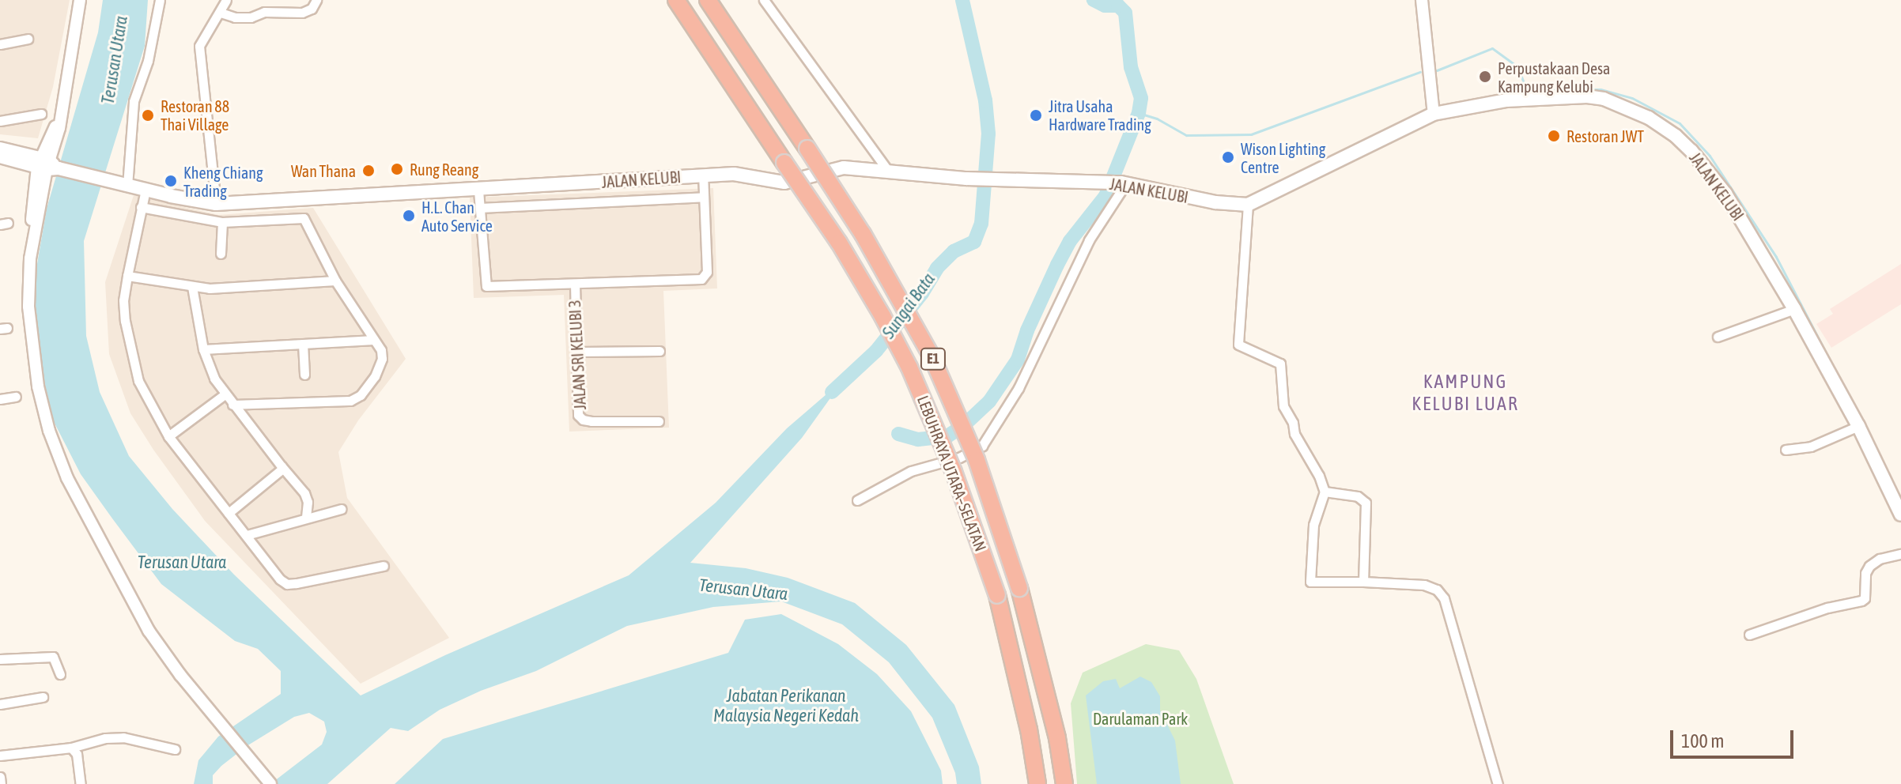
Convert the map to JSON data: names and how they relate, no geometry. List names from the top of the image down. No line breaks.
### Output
{"streets":{"highway":["E1","LEBUHRAYA UTARA–SELATAN"],"main road":["JALAN KELUBI"],"street":["JALAN SRI KELUBI 3"]},"crossings":[["JALAN KELUBI","JALAN SRI KELUBI 3"]],"districts":["KAMPUNG KELUBI LUAR"],"water":["Terusan Utara","Sungai Bata","Jabatan Perikanan Malaysia Negeri Kedah"],"parks":["Darulaman Park"],"places":["Perpustakaan Desa Kampung Kelubi","Restoran 88 Thai Village","Jitra Usaha Hardware Trading","Restoran JWT","Wison Lighting Centre","Rung Reang","Wan Thana","Kheng Chiang Trading","H.L. Chan Auto Service"],"scale_bar":"100 m"}
